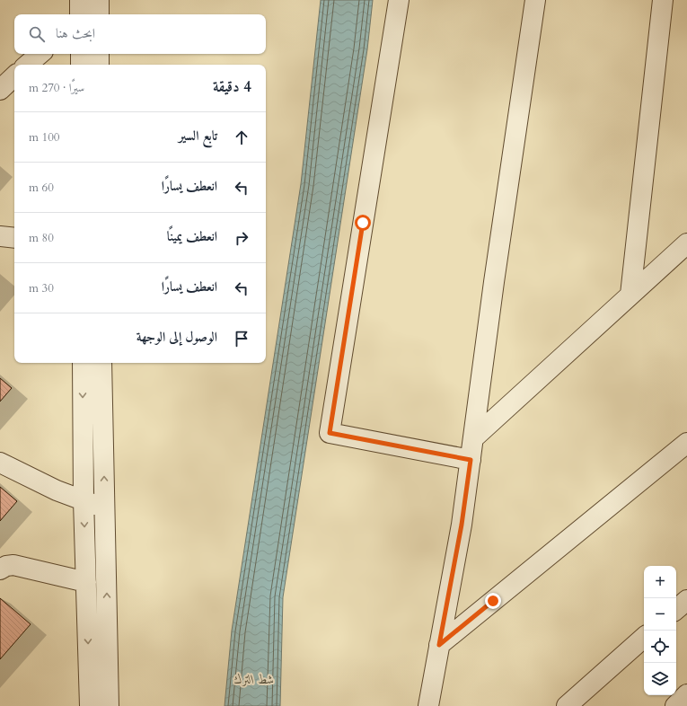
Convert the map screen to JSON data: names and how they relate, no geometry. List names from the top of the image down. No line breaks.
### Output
{"water":["شط الترك"],"page":{"search":"ابحث هنا","heading":["4 دقيقة","سيرًا · 270 m"],"list":[["تابع السير","100 m"],["انعطف يسارًا","60 m"],["انعطف يمينًا","80 m"],["انعطف يسارًا","30 m"],"الوصول إلى الوجهة"],"map_buttons":["+","−"]}}
